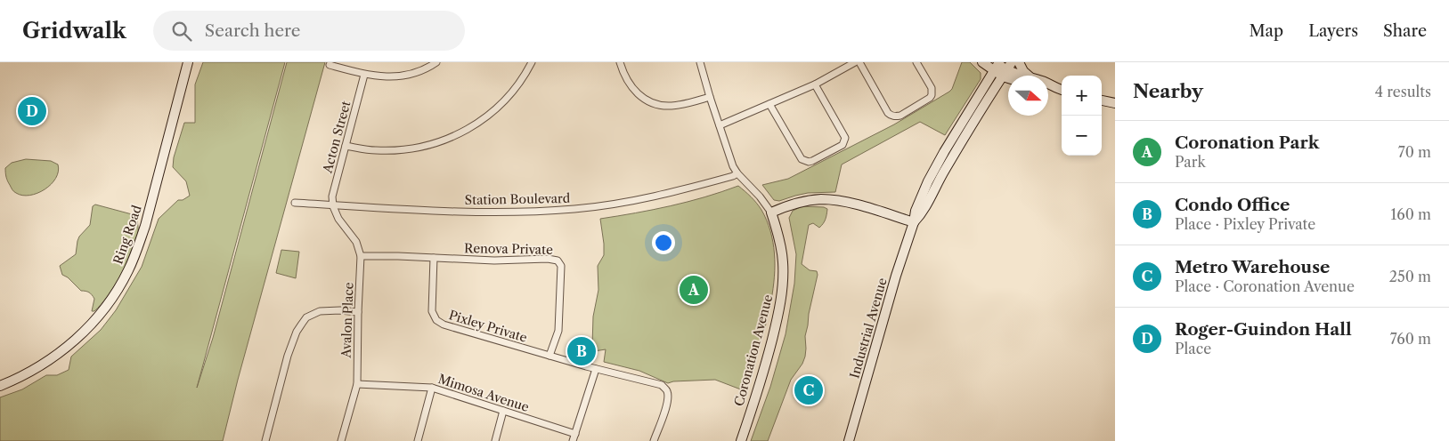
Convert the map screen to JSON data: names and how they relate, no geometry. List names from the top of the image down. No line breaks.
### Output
{"streets":{"street":["Acton Street","Station Boulevard","Ring Road","Renova Private","Avalon Place","Pixley Private","Industrial Avenue","Coronation Avenue","Mimosa Avenue"]},"crossings":[["Acton Street","Station Boulevard"],["Acton Street","Avalon Place"],["Station Boulevard","Avalon Place"],["Renova Private","Avalon Place"],["Renova Private","Pixley Private"],["Avalon Place","Mimosa Avenue"]],"north":"right","page":{"header":"Gridwalk","search":"Search here","nav":["Map","Layers","Share"],"heading":["Nearby","4 results"],"map_buttons":["+","−"],"pins":["D","A","B","C"],"list":[{"mark":"A","name":"Coronation Park","note":"Park","value":"70 m"},{"mark":"B","name":"Condo Office","note":"Place · Pixley Private","value":"160 m"},{"mark":"C","name":"Metro Warehouse","note":"Place · Coronation Avenue","value":"250 m"},{"mark":"D","name":"Roger-Guindon Hall","note":"Place","value":"760 m"}]}}
